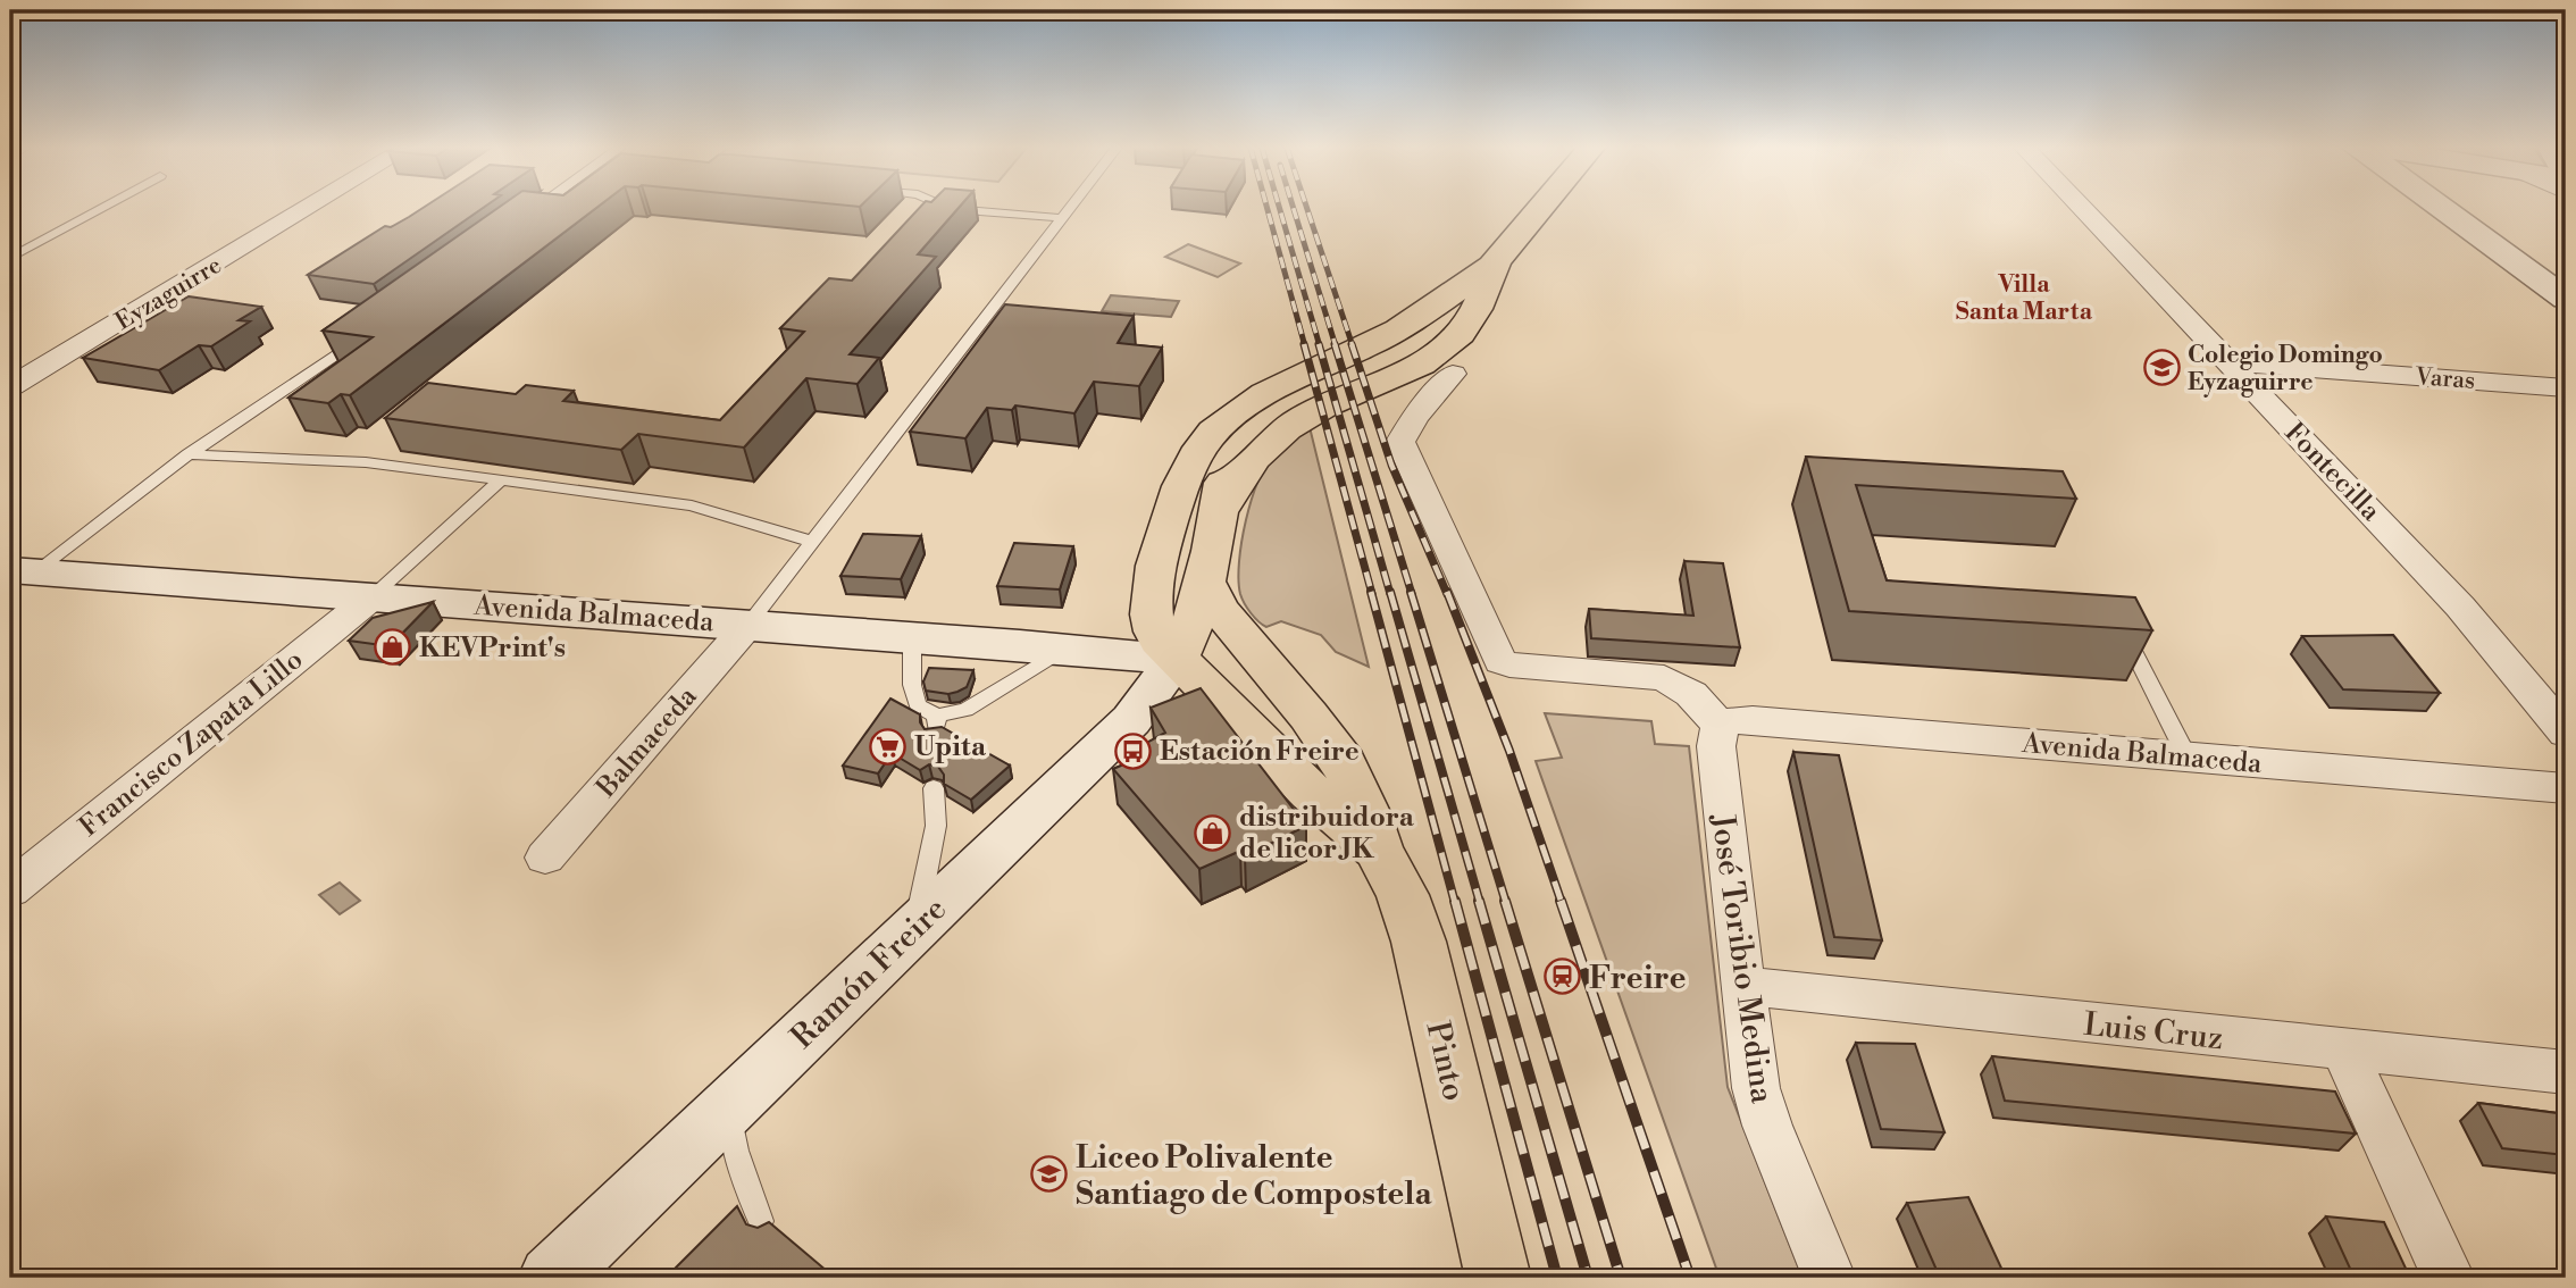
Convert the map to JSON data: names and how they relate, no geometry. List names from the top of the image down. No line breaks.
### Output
{"streets":{"main road":["Avenida Balmaceda","Ramón Freire","Pinto"],"street":["Eyzaguirre","Varas","Fontecilla","Balmaceda","Francisco Zapata Lillo","José Toribio Medina","Luis Cruz"]},"crossings":[["Varas","Fontecilla"],["Avenida Balmaceda","Balmaceda"],["Avenida Balmaceda","Francisco Zapata Lillo"],["Avenida Balmaceda","José Toribio Medina"],["Avenida Balmaceda","Ramón Freire"],["Avenida Balmaceda","Pinto"],["José Toribio Medina","Luis Cruz"],["Ramón Freire","Pinto"]],"districts":["Villa Santa Marta"],"places":{"school or university":["Colegio Domingo Eyzaguirre","Liceo Polivalente Santiago de Compostela"],"shop":["KEVPrint's","distribuidora de licor JK"],"supermarket":["Upita"],"bus stop":["Estación Freire"],"station":["Freire"]}}
